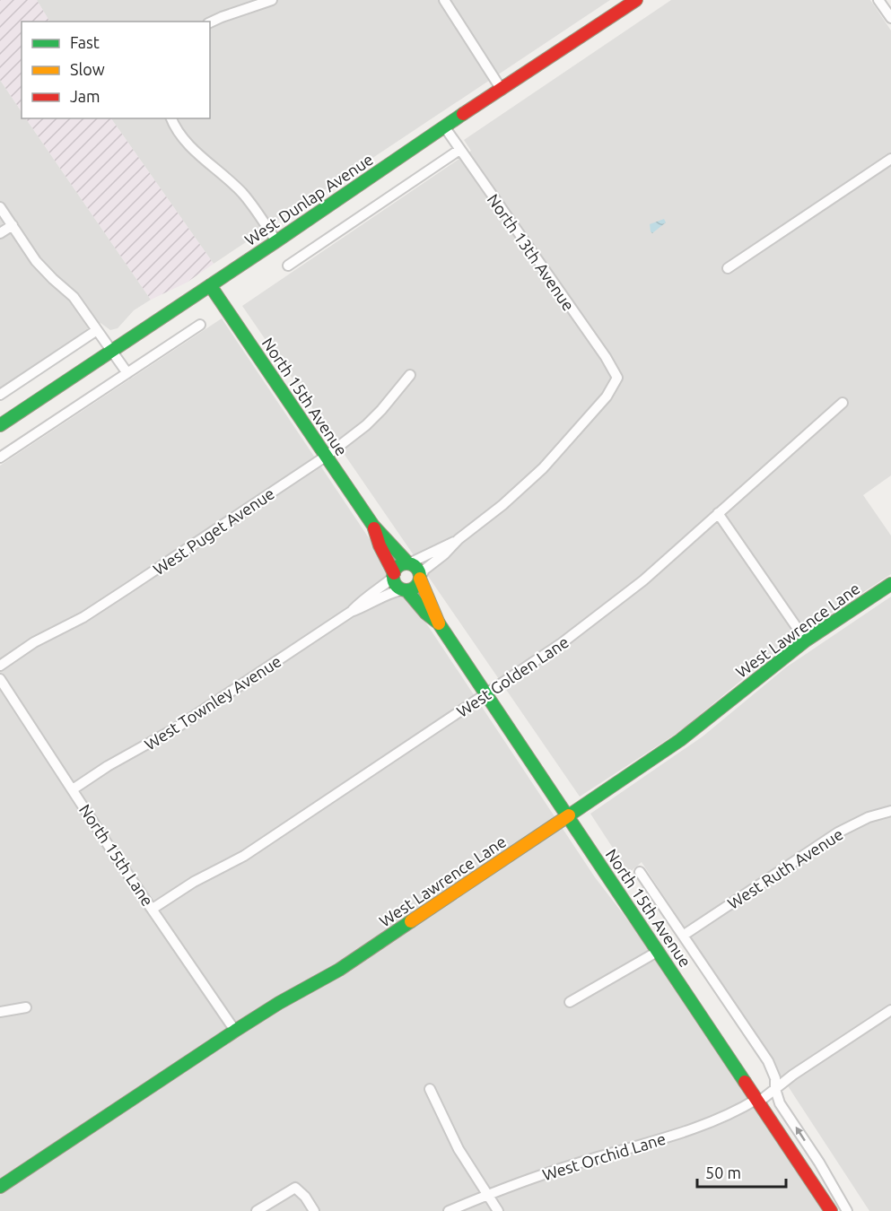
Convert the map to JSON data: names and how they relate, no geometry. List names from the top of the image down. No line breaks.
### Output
{"streets":{"street":["West Dunlap Avenue","North 13th Avenue","North 15th Avenue","West Puget Avenue","West Lawrence Lane","West Golden Lane","West Townley Avenue","North 15th Lane","West Ruth Avenue","West Orchid Lane"]},"crossings":[["West Dunlap Avenue","North 13th Avenue"],["West Dunlap Avenue","North 15th Avenue"],["North 15th Avenue","West Puget Avenue"],["North 15th Avenue","West Lawrence Lane"],["North 15th Avenue","West Golden Lane"],["North 15th Avenue","West Townley Avenue"],["North 15th Avenue","West Ruth Avenue"],["North 15th Avenue","West Orchid Lane"],["West Lawrence Lane","North 15th Lane"],["West Golden Lane","North 15th Lane"],["West Townley Avenue","North 15th Lane"]],"legend":["Fast","Slow","Jam"],"scale_bar":"50 m"}
